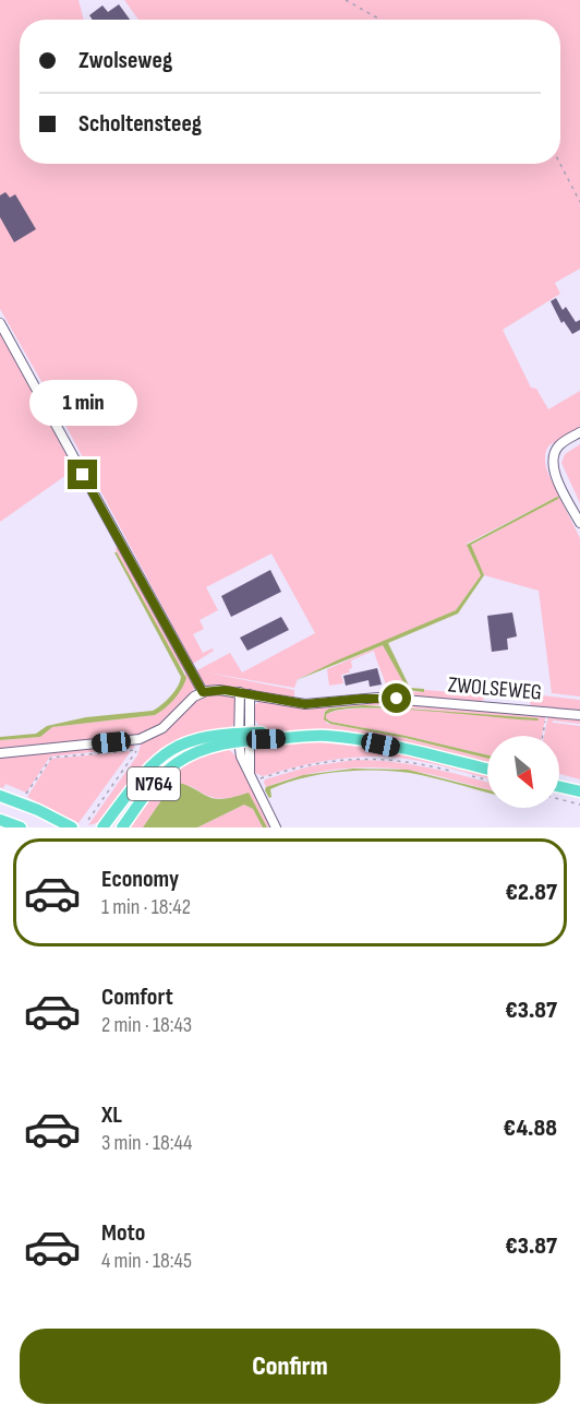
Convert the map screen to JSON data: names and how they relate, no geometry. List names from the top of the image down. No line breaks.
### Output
{"streets":{"main road":["N764"],"street":["ZWOLSEWEG"]},"north":"bottom right","page":{"banner":["Zwolseweg","Scholtensteeg"],"bubble":"1 min","list":[{"name":"Economy","note":"1 min · 18:42","value":"€2.87"},{"name":"Comfort","note":"2 min · 18:43","value":"€3.87"},{"name":"XL","note":"3 min · 18:44","value":"€4.88"},{"name":"Moto","note":"4 min · 18:45","value":"€3.87"}],"buttons":"Confirm"}}
